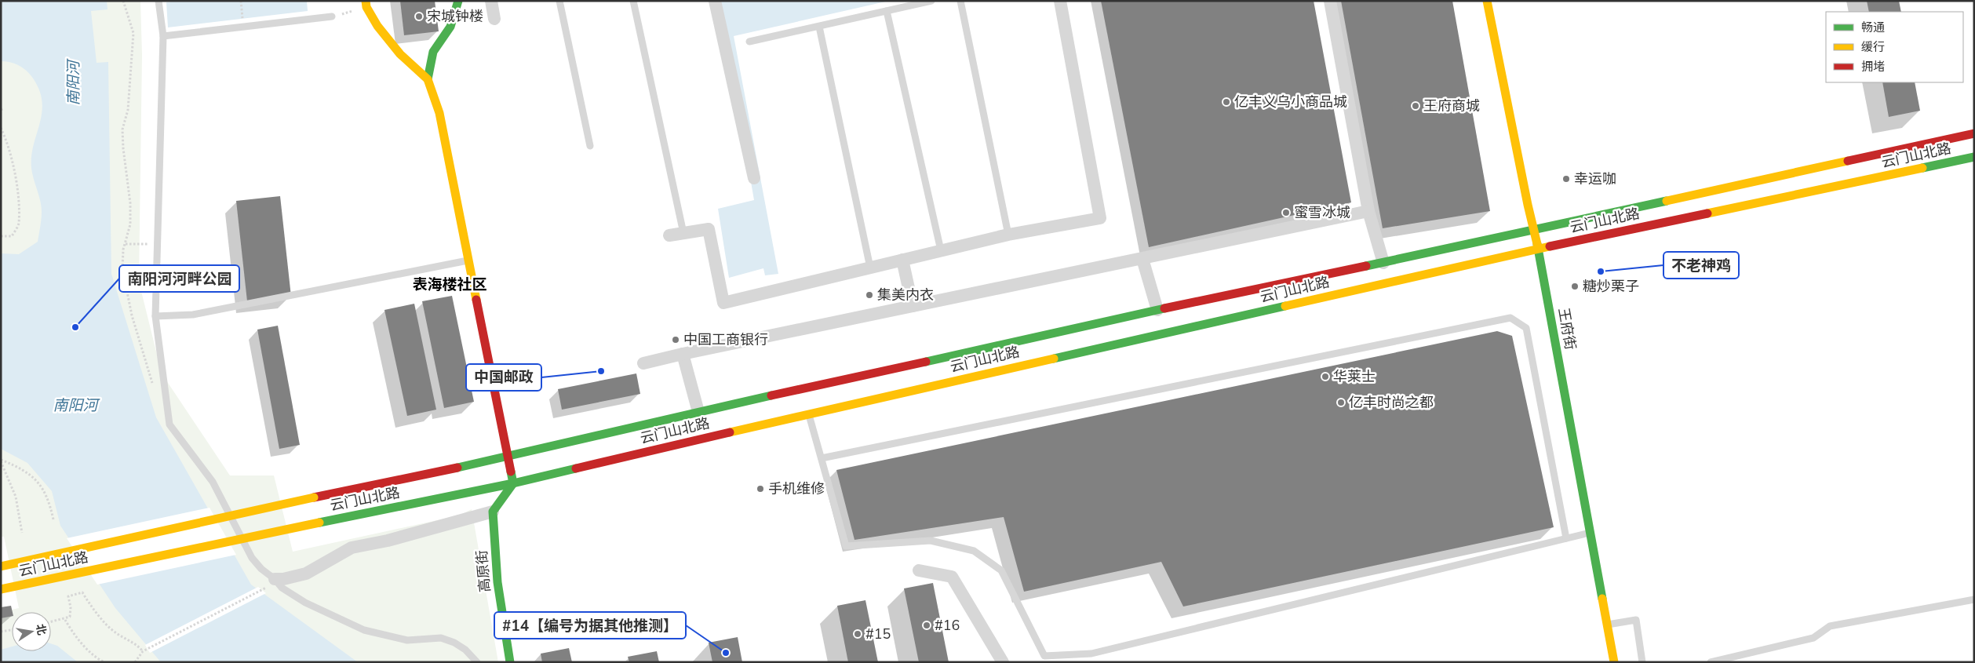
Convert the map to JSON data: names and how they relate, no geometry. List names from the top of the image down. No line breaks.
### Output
{"streets":{"main road":["云门山北路","王府街","高原街"]},"crossings":[["云门山北路","王府街"]],"districts":["表海楼社区"],"water":["南阳河"],"places":["宋城钟楼","亿丰义乌小商品城","王府商城","幸运咖","蜜雪冰城","不老神鸡","糖炒栗子","集美内衣","南阳河河畔公园","中国工商银行","中国邮政","华莱士","亿丰时尚之都","手机维修","#16","#15","#14【编号为据其他推测】"],"legend":["畅通","缓行","拥堵"],"north":"right"}
